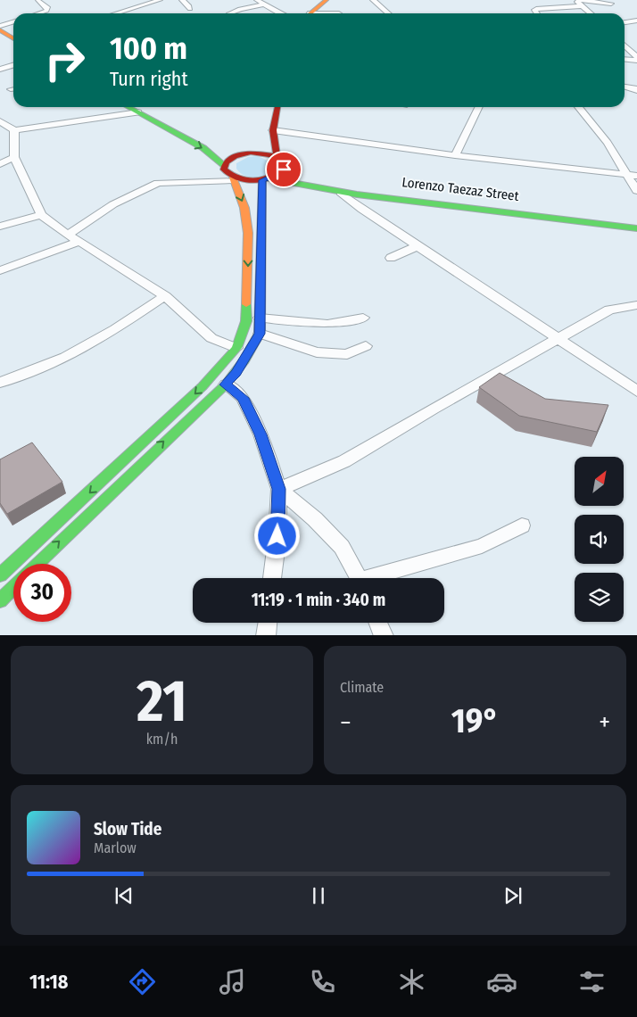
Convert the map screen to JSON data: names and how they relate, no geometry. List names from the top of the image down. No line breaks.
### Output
{"streets":{"main road":["Lorenzo Taezaz Street"]},"north":"top right","page":{"turn":["100 m","Turn right"],"limit":"30","trip":"11:19 · 1 min · 340 m","tile":[["21","km/h"],"Climate"],"heat":["−","19°","+"],"song":["Slow Tide","Marlow"],"tabs":"11:18"}}
